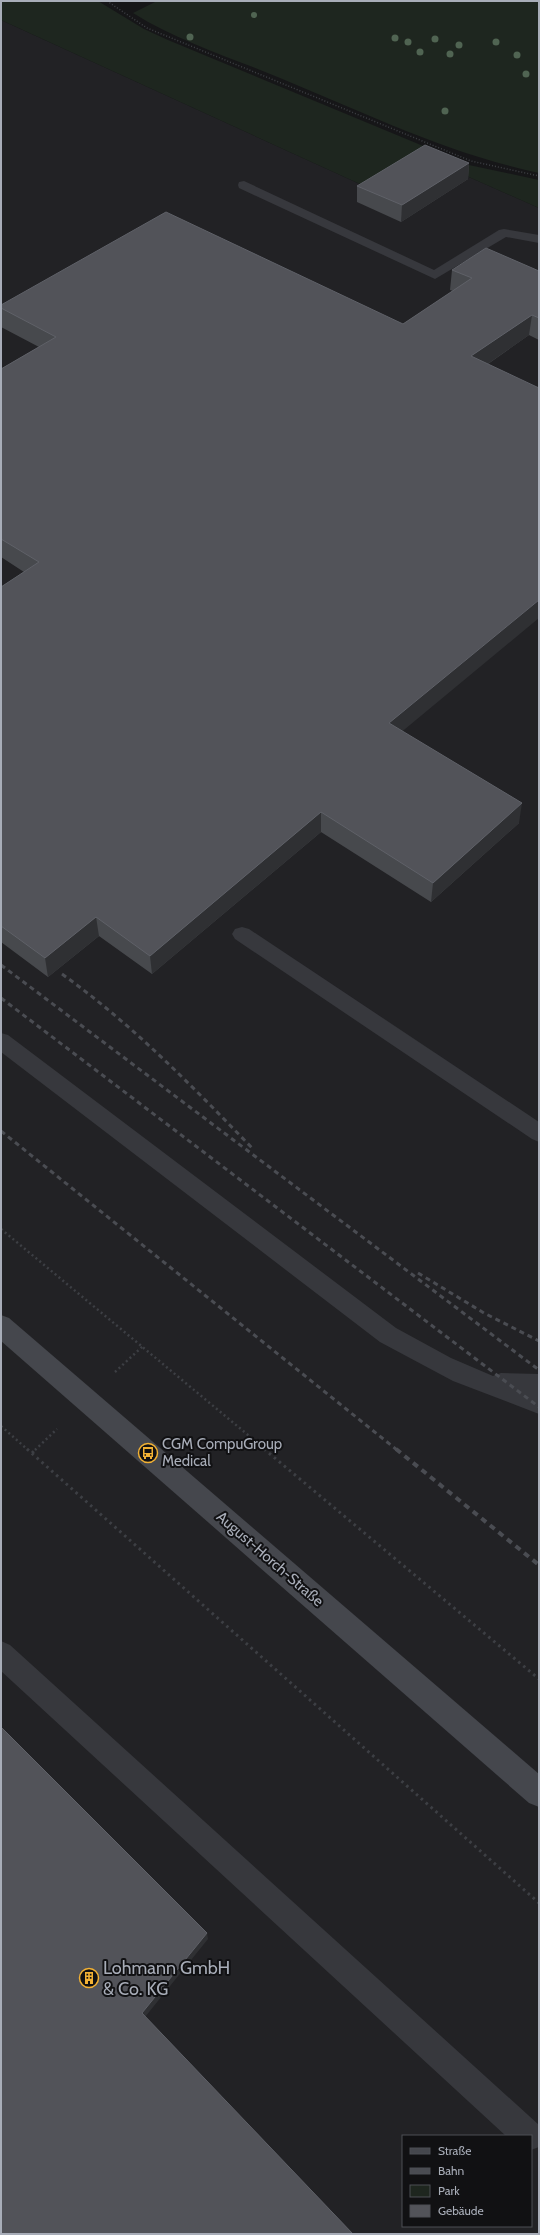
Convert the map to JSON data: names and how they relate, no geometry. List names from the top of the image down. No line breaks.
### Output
{"streets":{"main road":["August-Horch-Straße"]},"places":{"bus stop":["CGM CompuGroup Medical"],"building":["Lohmann GmbH & Co. KG"]},"legend":["Straße","Bahn","Park","Gebäude"]}
